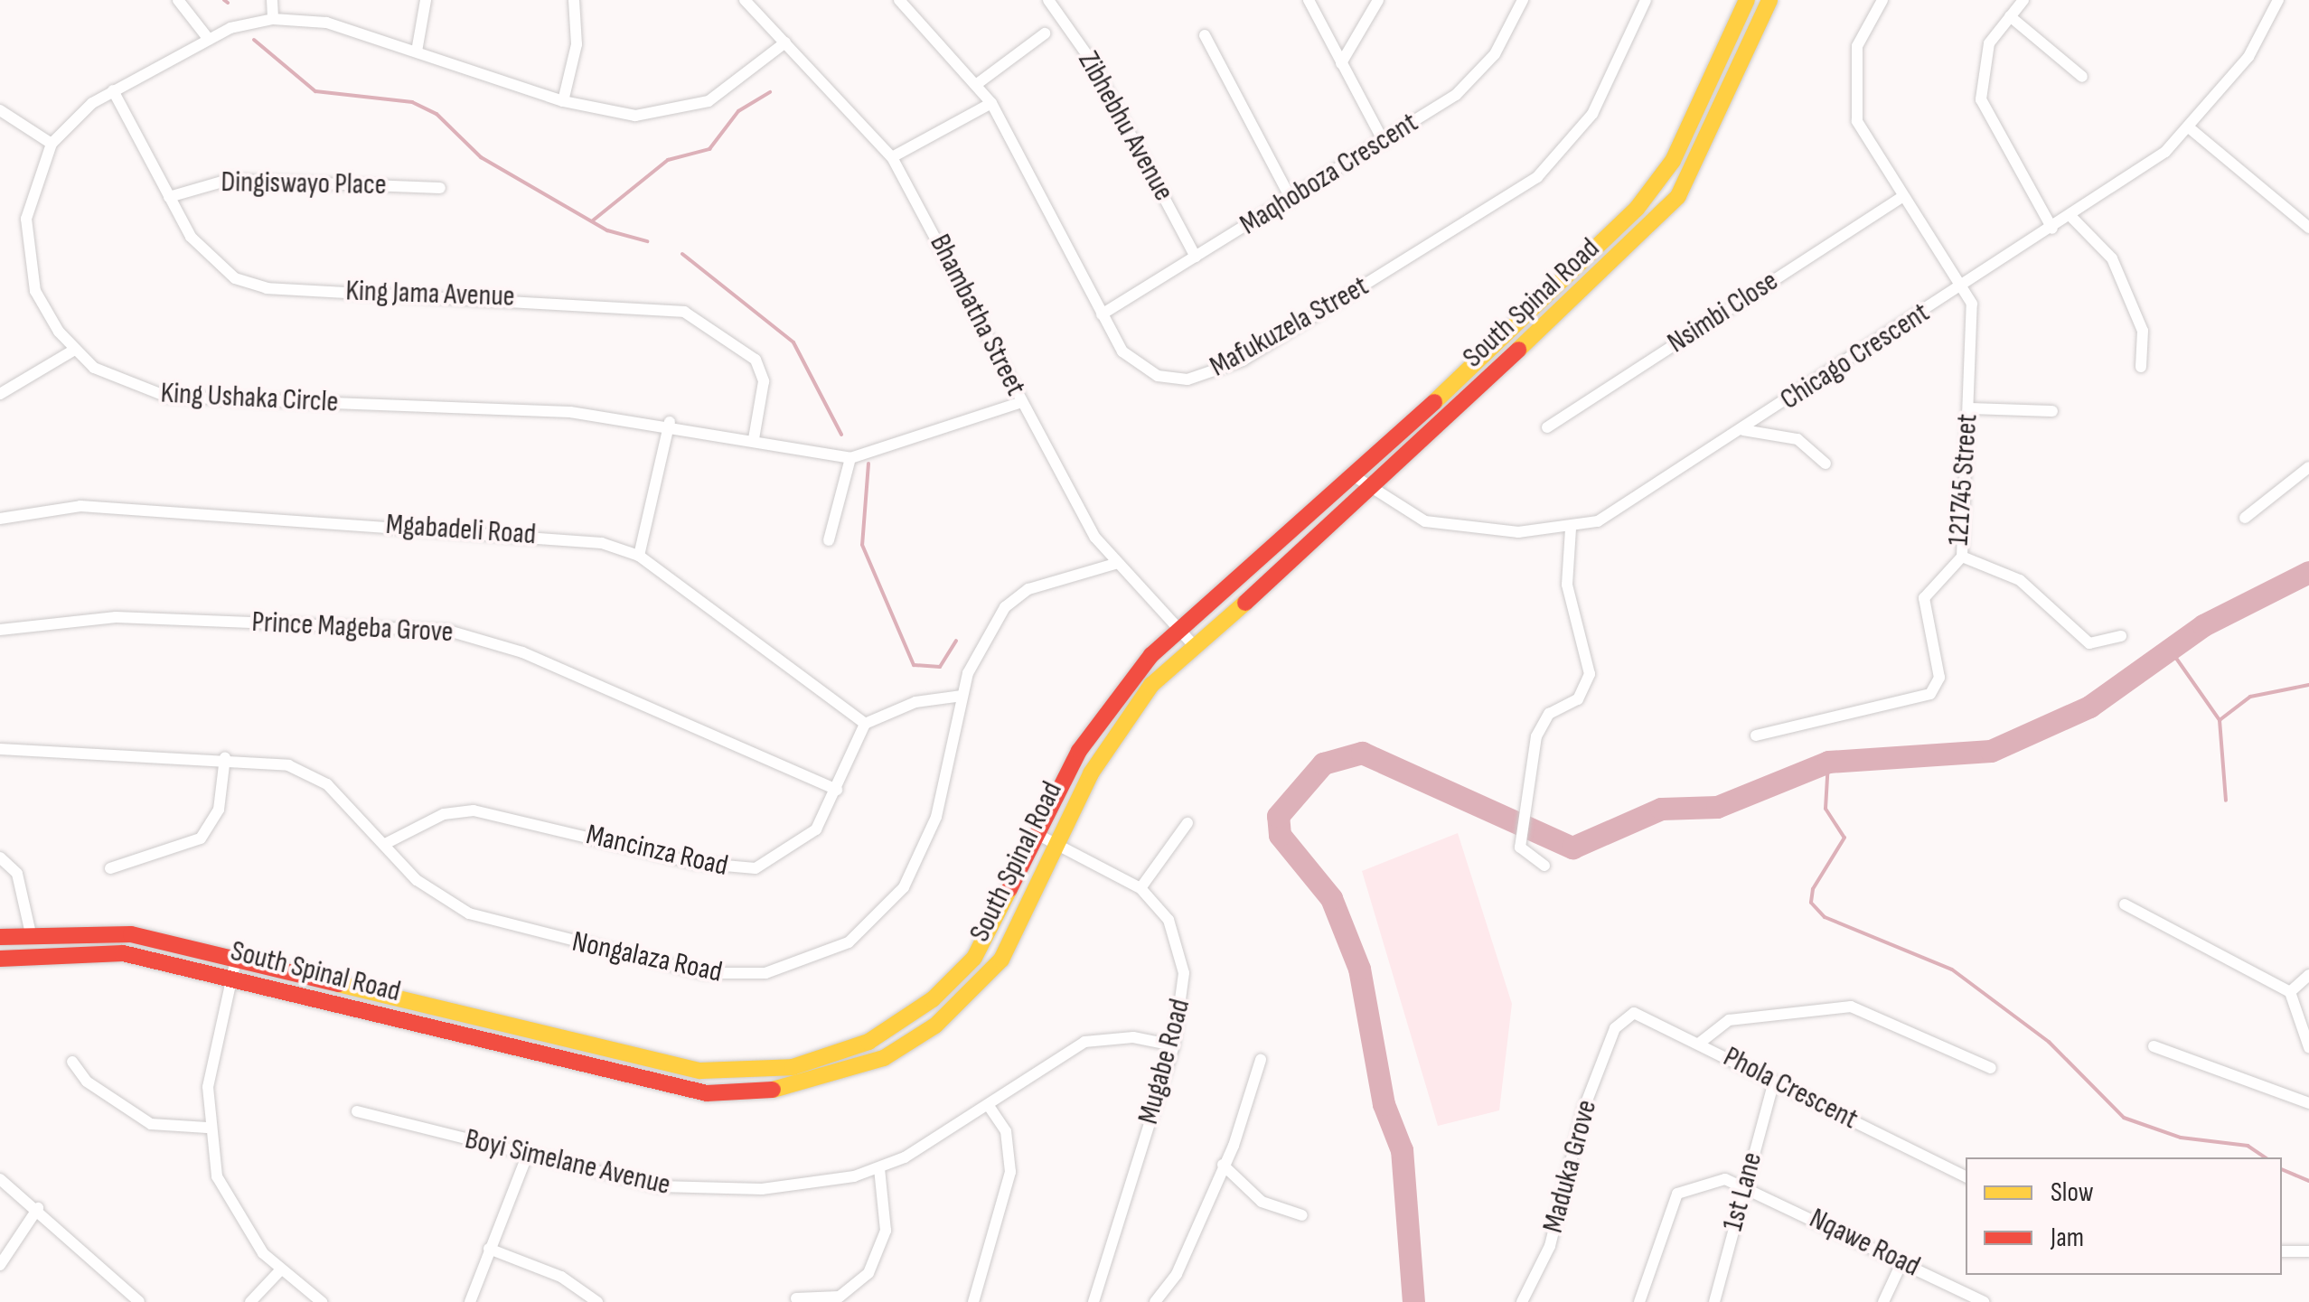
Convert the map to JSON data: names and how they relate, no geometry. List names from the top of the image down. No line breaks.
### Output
{"streets":{"street":["Zibhebhu Avenue","Maqhoboza Crescent","Dingiswayo Place","King Jama Avenue","South Spinal Road","Nsimbi Close","Bhambatha Street","Mafukuzela Street","Chicago Crescent","King Ushaka Circle","121745 Street","Mgabadeli Road","Prince Mageba Grove","Mancinza Road","Nongalaza Road","Mugabe Road","Phola Crescent","Boyi Simelane Avenue","Maduka Grove","1st Lane","Nqawe Road"]},"crossings":[["Zibhebhu Avenue","Maqhoboza Crescent"],["Maqhoboza Crescent","Mafukuzela Street"],["Dingiswayo Place","King Jama Avenue"],["King Jama Avenue","King Ushaka Circle"],["South Spinal Road","Bhambatha Street"],["South Spinal Road","Chicago Crescent"],["South Spinal Road","Mugabe Road"],["Bhambatha Street","King Ushaka Circle"],["Bhambatha Street","Nongalaza Road"],["Chicago Crescent","121745 Street"],["Mgabadeli Road","Mancinza Road"],["Prince Mageba Grove","Mancinza Road"],["Mancinza Road","Nongalaza Road"],["Mugabe Road","Boyi Simelane Avenue"],["Phola Crescent","Maduka Grove"],["Phola Crescent","1st Lane"],["1st Lane","Nqawe Road"]],"legend":["Slow","Jam"]}
